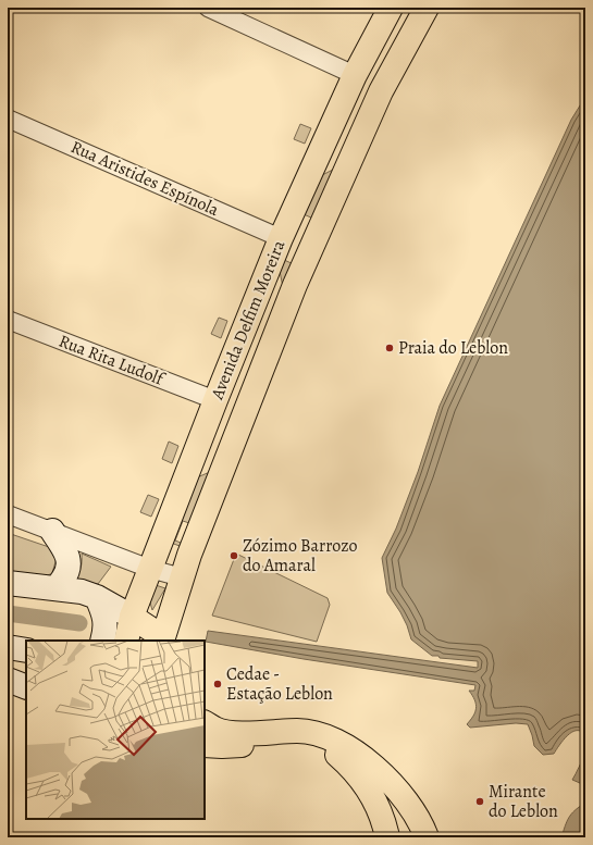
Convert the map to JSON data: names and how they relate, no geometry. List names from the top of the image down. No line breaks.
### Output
{"streets":{"main road":["Avenida Delfim Moreira"],"street":["Rua Aristides Espínola","Rua Rita Ludolf"]},"crossings":[["Rua Aristides Espínola","Avenida Delfim Moreira"],["Avenida Delfim Moreira","Rua Rita Ludolf"]],"places":["Praia do Leblon","Zózimo Barrozo do Amaral","Cedae - Estação Leblon","Mirante do Leblon"]}
